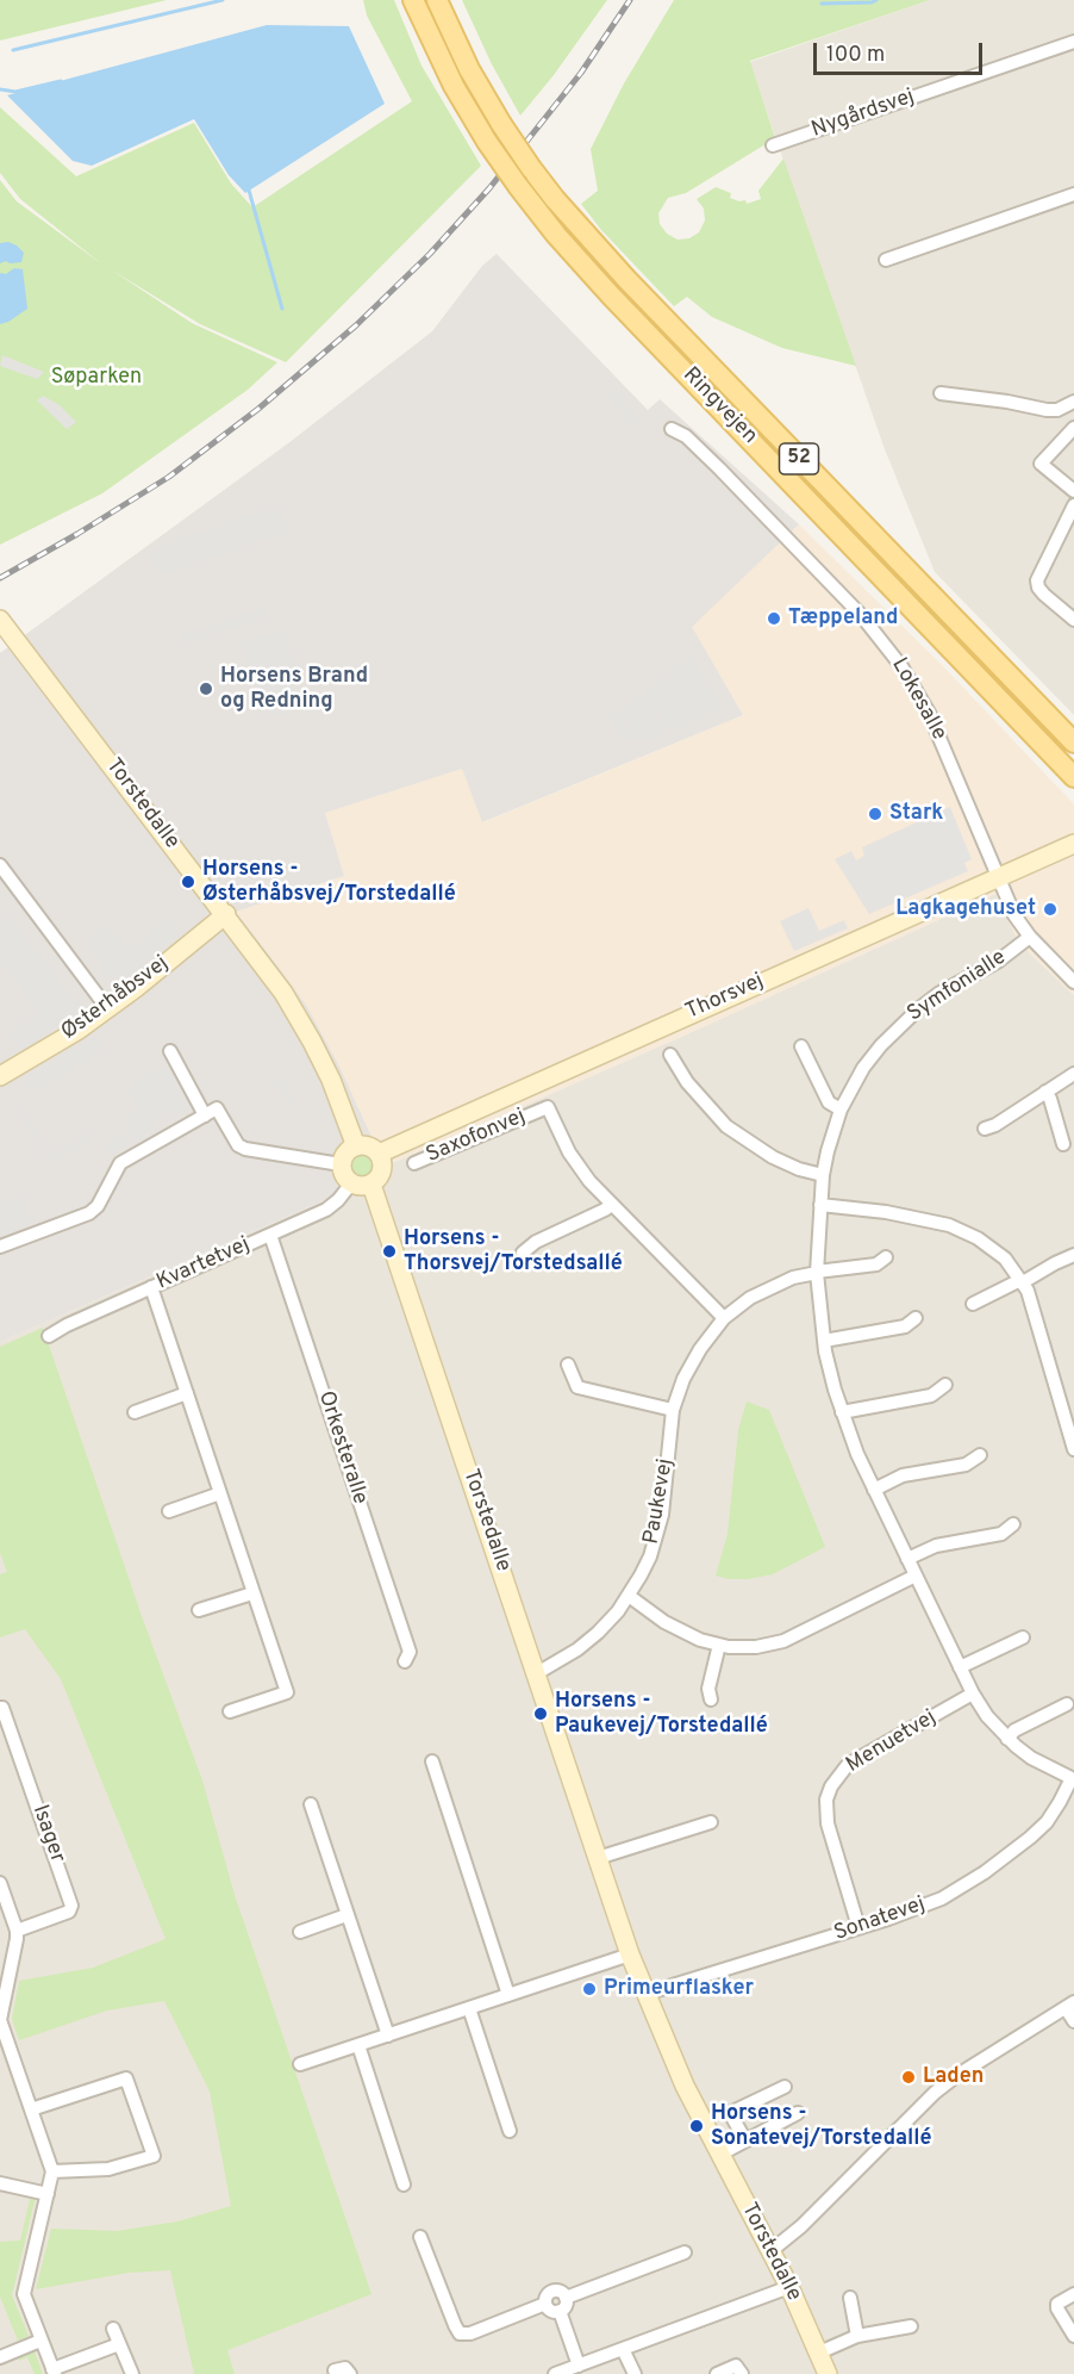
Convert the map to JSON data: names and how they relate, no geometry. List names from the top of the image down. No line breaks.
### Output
{"streets":{"main road":["Ringvejen","52"],"street":["Nygårdsvej","Lokesalle","Torstedalle","Symfonialle","Thorsvej","Østerhåbsvej","Saxofonvej","Kvartetvej","Orkesteralle","Paukevej","Menuetvej","Isager","Sonatevej"]},"crossings":[["Lokesalle","Symfonialle"],["Lokesalle","Thorsvej"],["Torstedalle","Thorsvej"],["Torstedalle","Østerhåbsvej"],["Torstedalle","Kvartetvej"],["Torstedalle","Paukevej"],["Torstedalle","Sonatevej"],["Symfonialle","Paukevej"],["Symfonialle","Menuetvej"],["Symfonialle","Sonatevej"],["Thorsvej","Kvartetvej"],["Saxofonvej","Paukevej"],["Kvartetvej","Orkesteralle"],["Menuetvej","Sonatevej"]],"parks":["Søparken"],"places":["Tæppeland","Horsens Brand og Redning","Stark","Horsens - Østerhåbsvej/Torstedallé","Lagkagehuset","Horsens - Thorsvej/Torstedsallé","Horsens - Paukevej/Torstedallé","Primeurflasker","Laden","Horsens - Sonatevej/Torstedallé"],"scale_bar":"100 m"}
